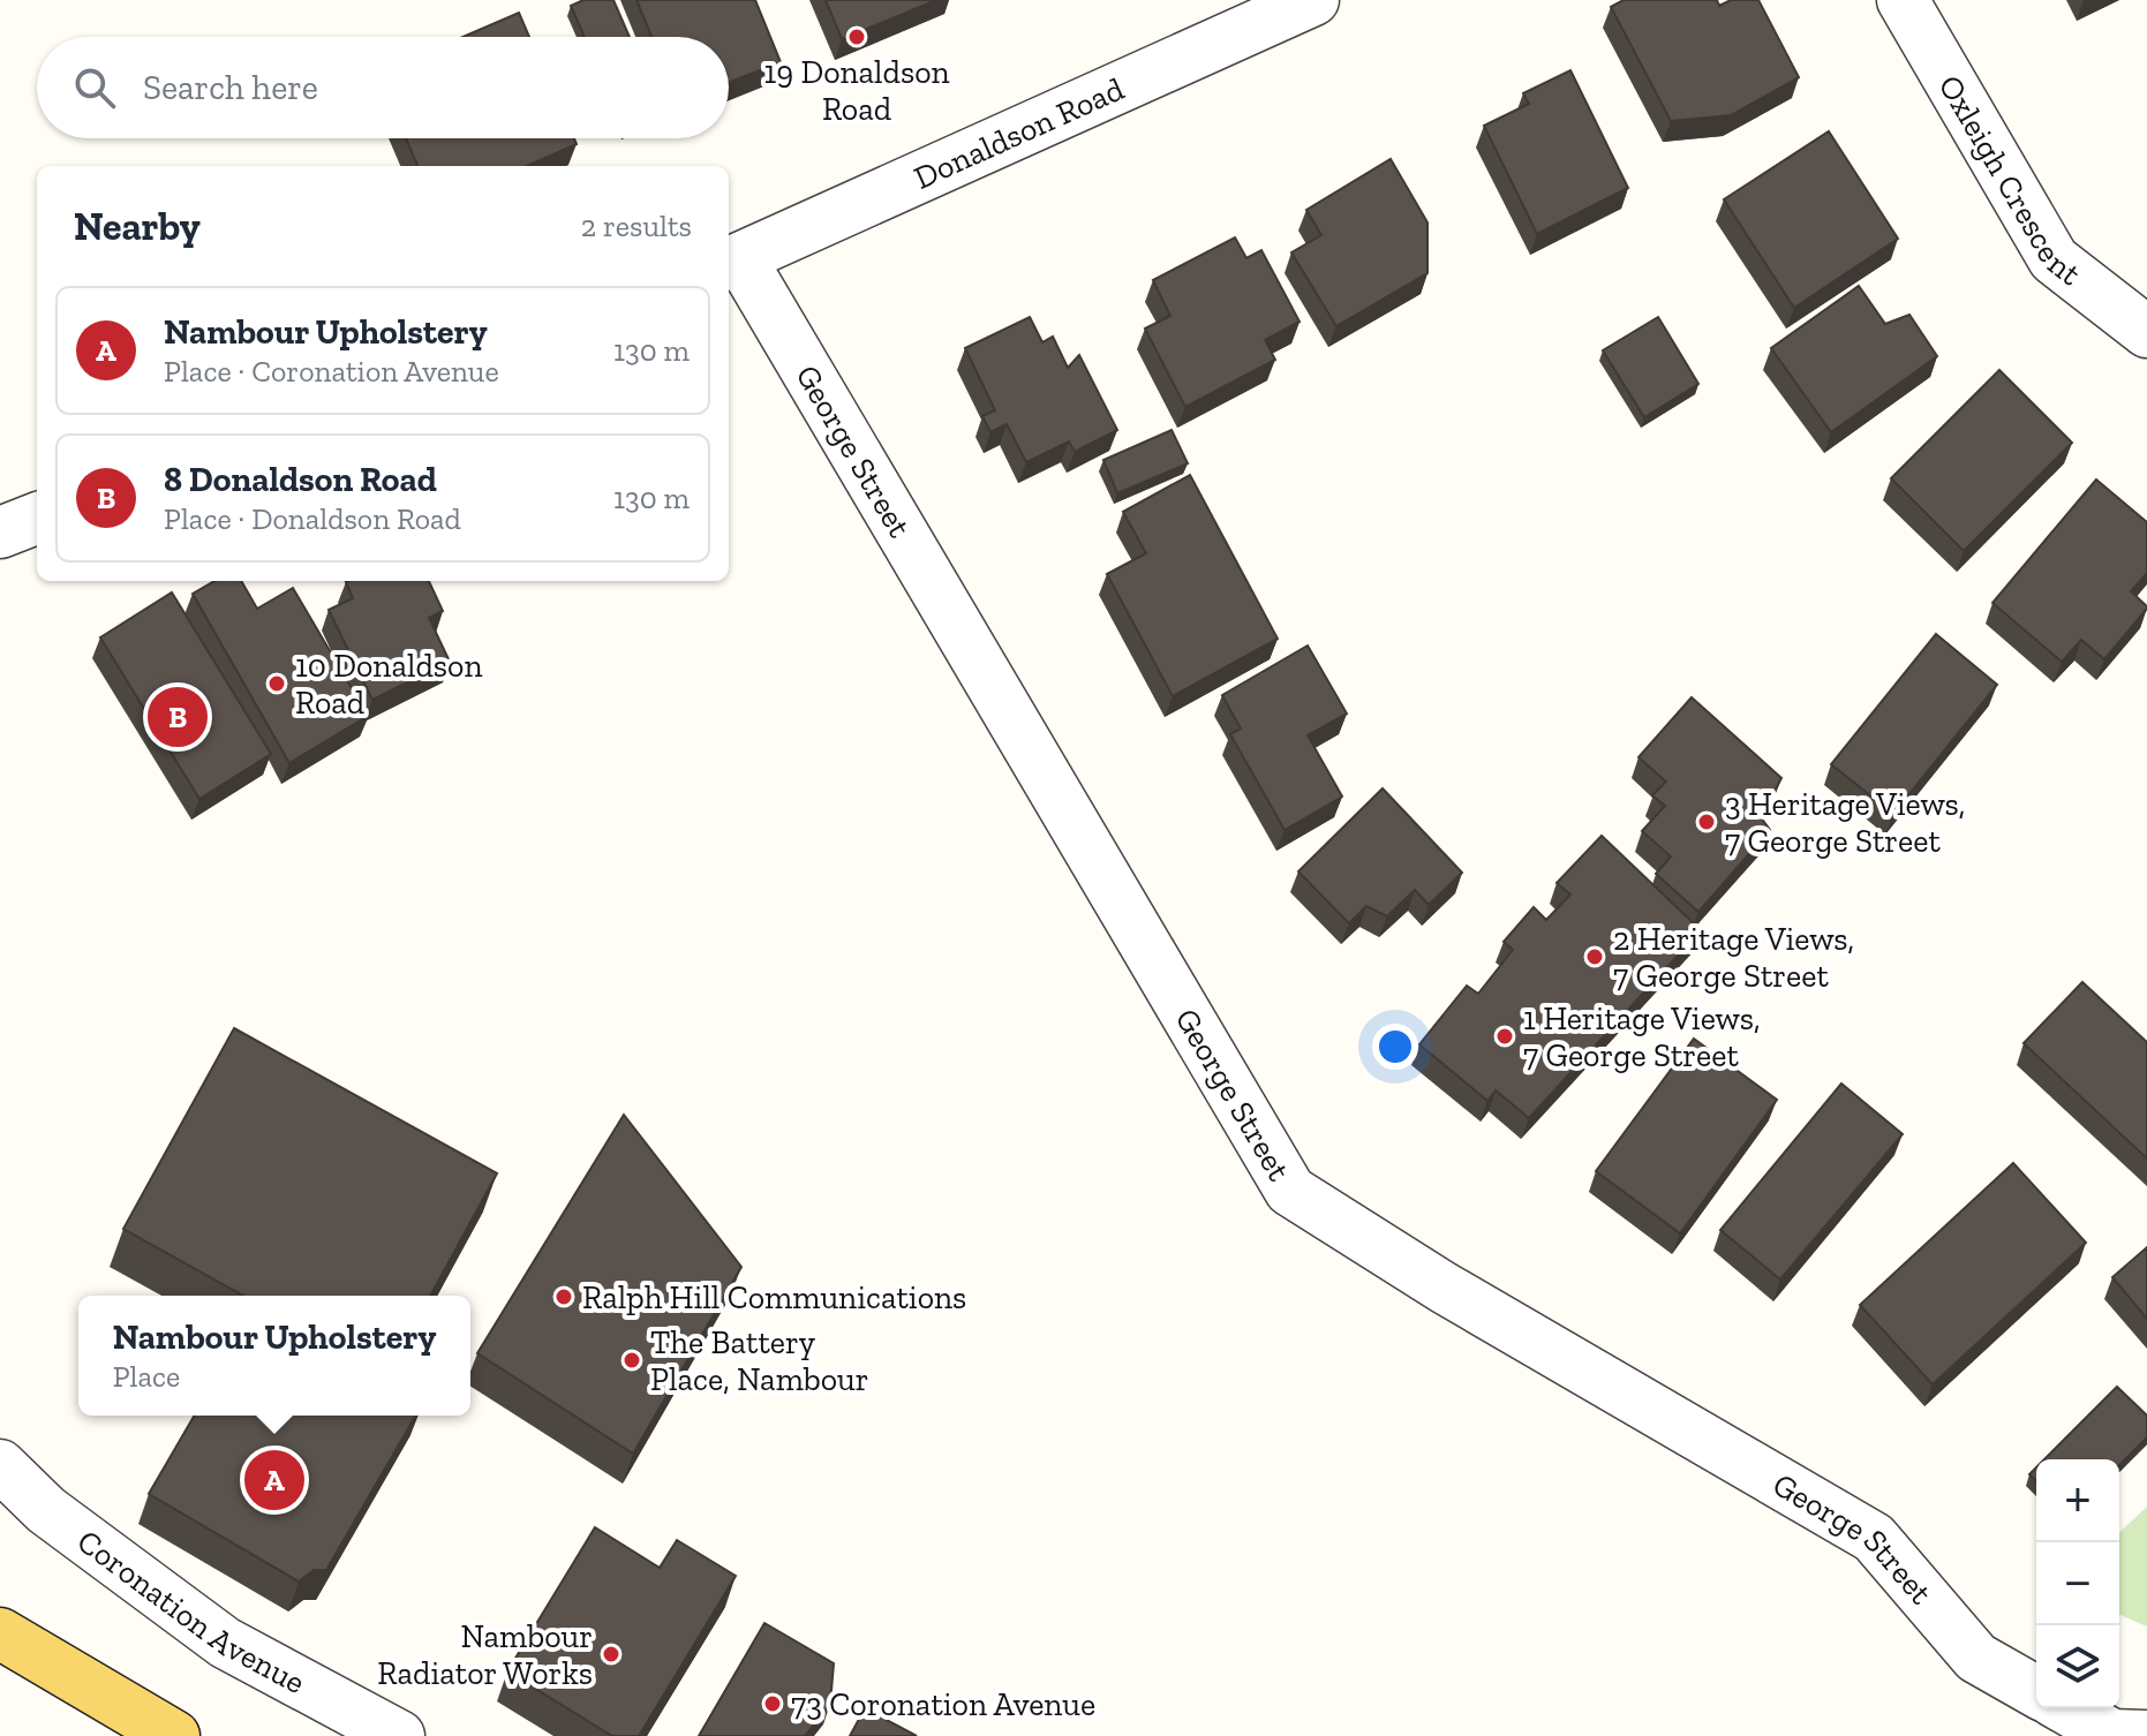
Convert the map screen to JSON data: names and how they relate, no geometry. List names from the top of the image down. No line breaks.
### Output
{"streets":{"street":["Donaldson Road","Oxleigh Crescent","George Street","Coronation Avenue"]},"crossings":[["Donaldson Road","George Street"]],"places":["19 Donaldson Road","10 Donaldson Road","3 Heritage Views, 7 George Street","2 Heritage Views, 7 George Street","1 Heritage Views, 7 George Street","Ralph Hill Communications","The Battery Place, Nambour","Nambour Radiator Works","73 Coronation Avenue"],"page":{"search":"Search here","heading":["Nearby","2 results"],"list":[{"mark":"A","name":"Nambour Upholstery","note":"Place · Coronation Avenue","value":"130 m"},{"mark":"B","name":"8 Donaldson Road","note":"Place · Donaldson Road","value":"130 m"}],"pins":["B","A"],"popup":["Nambour Upholstery","Place"],"map_buttons":["+","−"]}}
